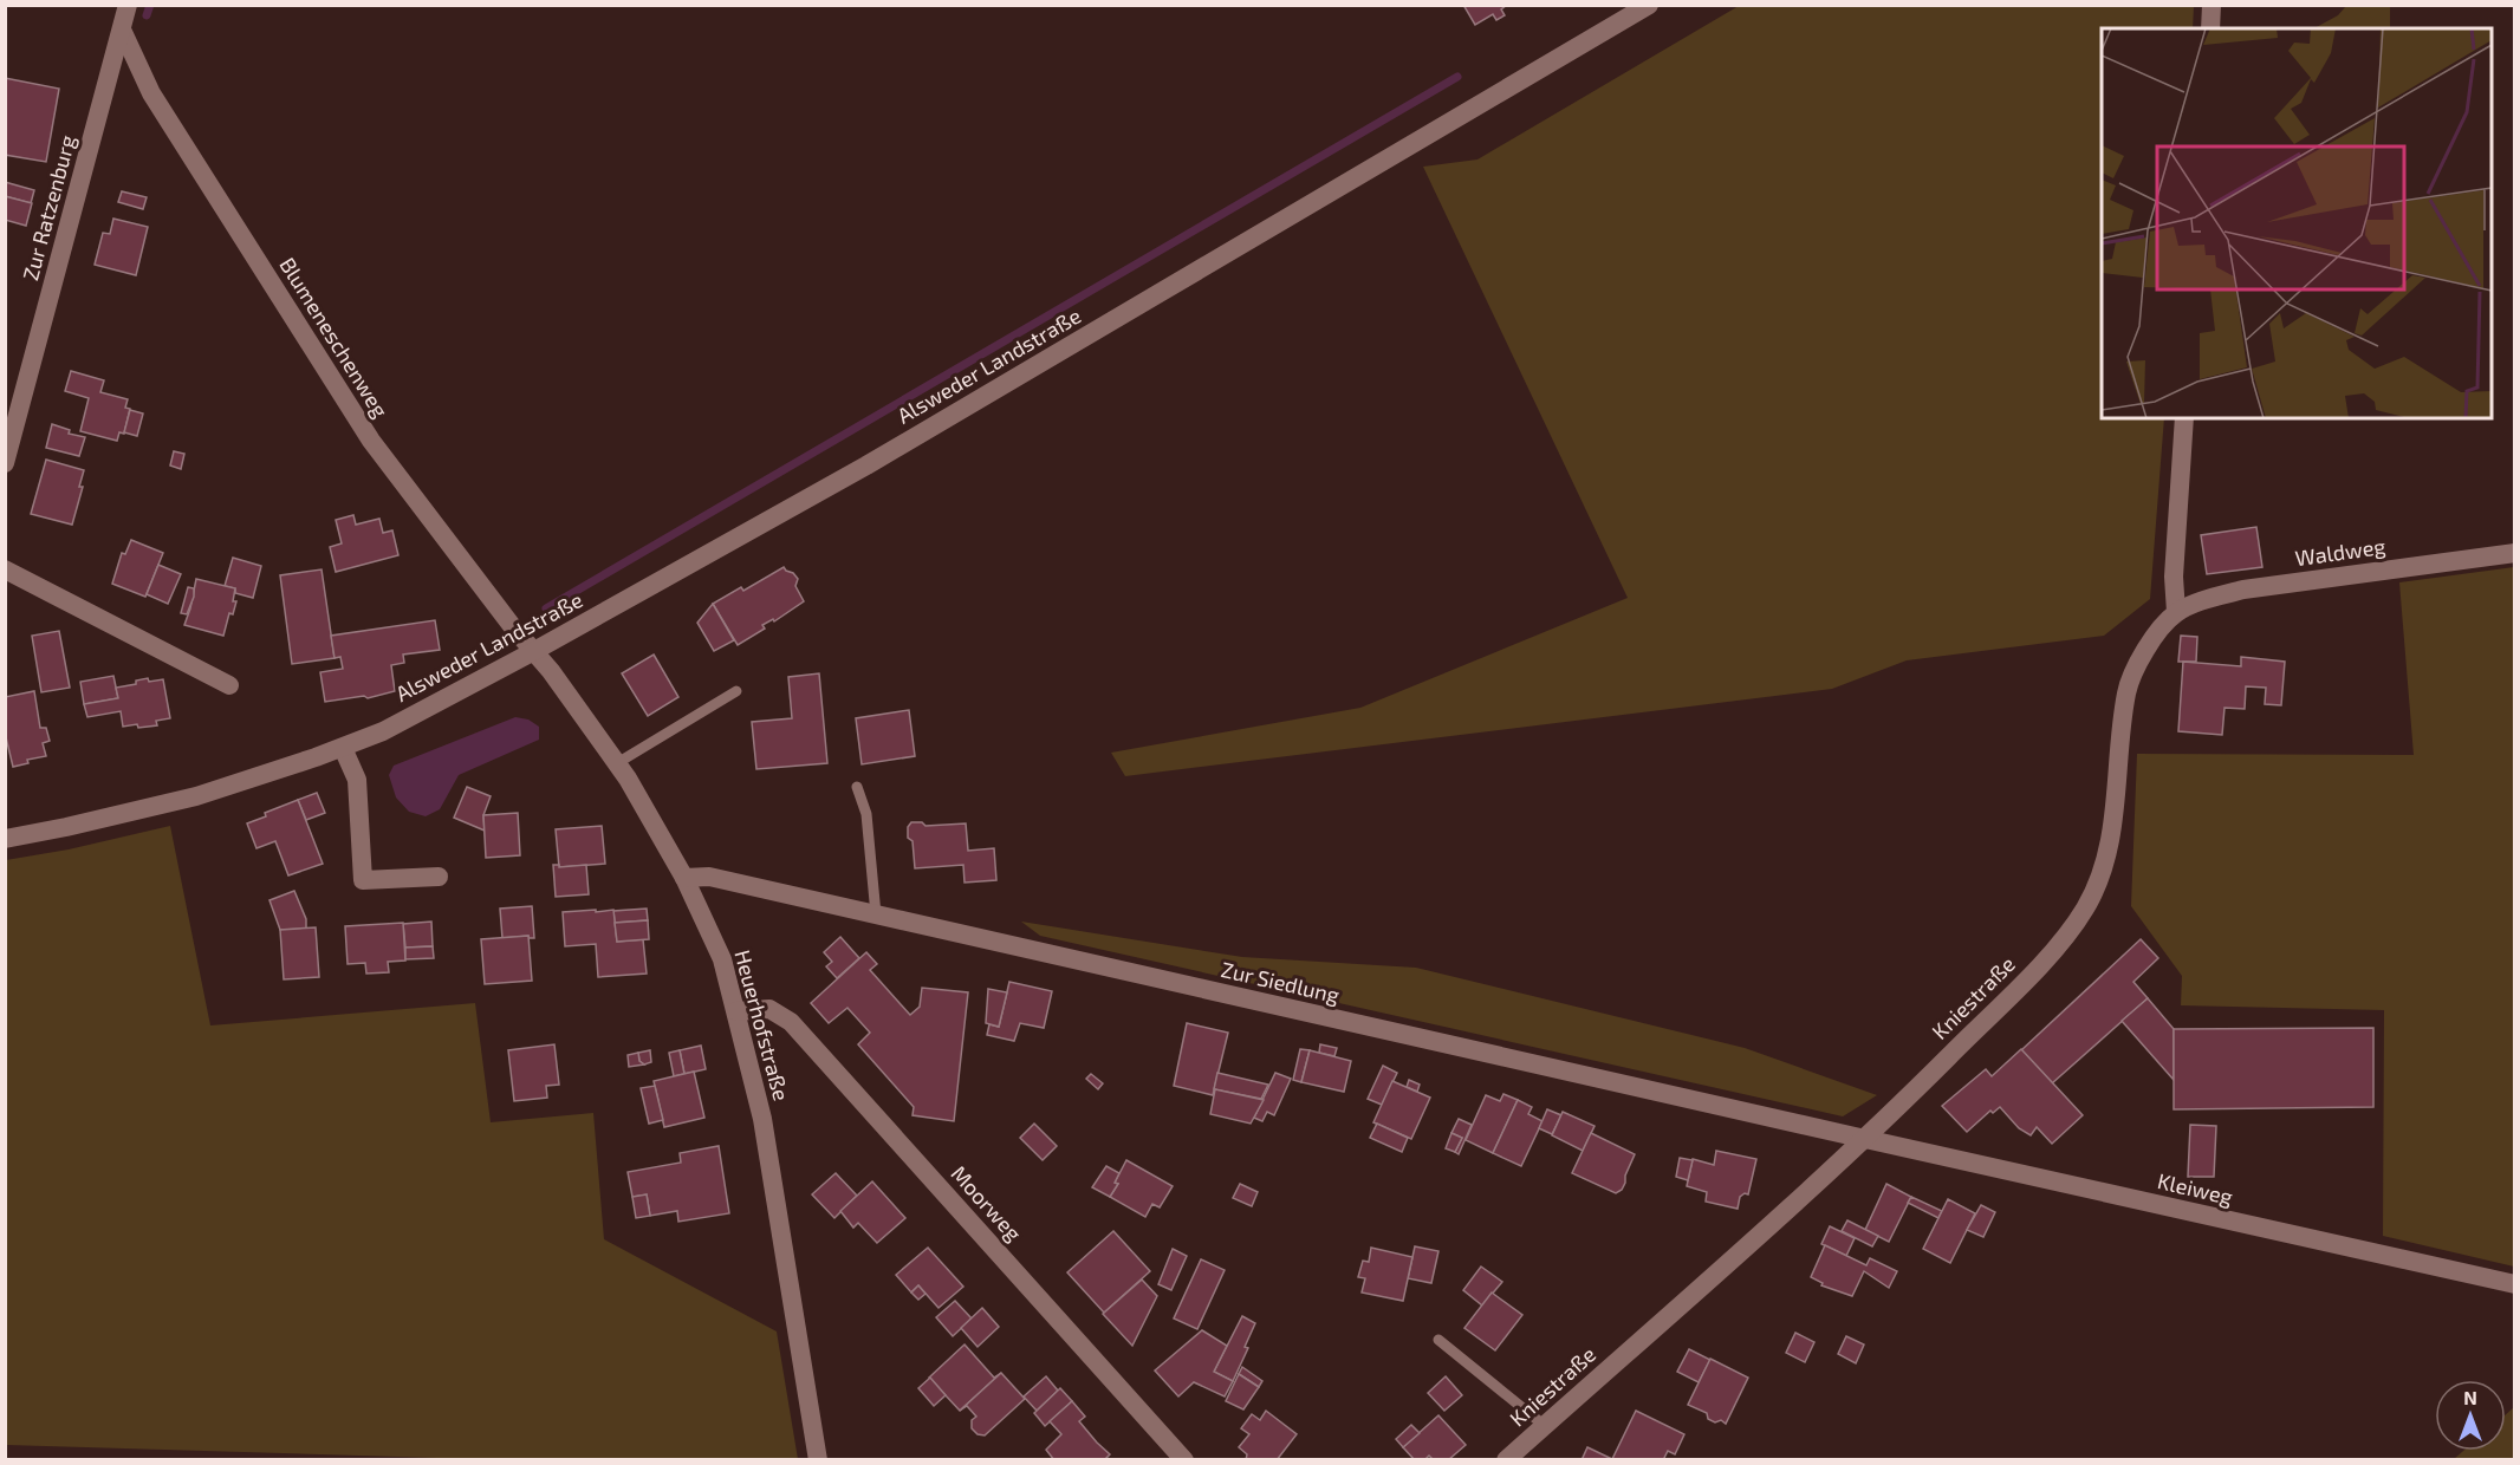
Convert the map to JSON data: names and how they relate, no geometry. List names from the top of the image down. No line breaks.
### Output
{"streets":{"street":["Zur Ratzenburg","Blumeneschenweg","Alsweder Landstraße","Waldweg","Zur Siedlung","Kniestraße","Heuerhofstraße","Kleiweg","Moorweg"]},"crossings":[["Zur Ratzenburg","Blumeneschenweg"],["Blumeneschenweg","Alsweder Landstraße"],["Blumeneschenweg","Heuerhofstraße"],["Alsweder Landstraße","Heuerhofstraße"],["Waldweg","Kniestraße"],["Zur Siedlung","Kniestraße"],["Zur Siedlung","Heuerhofstraße"],["Zur Siedlung","Kleiweg"],["Kniestraße","Kleiweg"],["Heuerhofstraße","Moorweg"]],"north":"top"}
